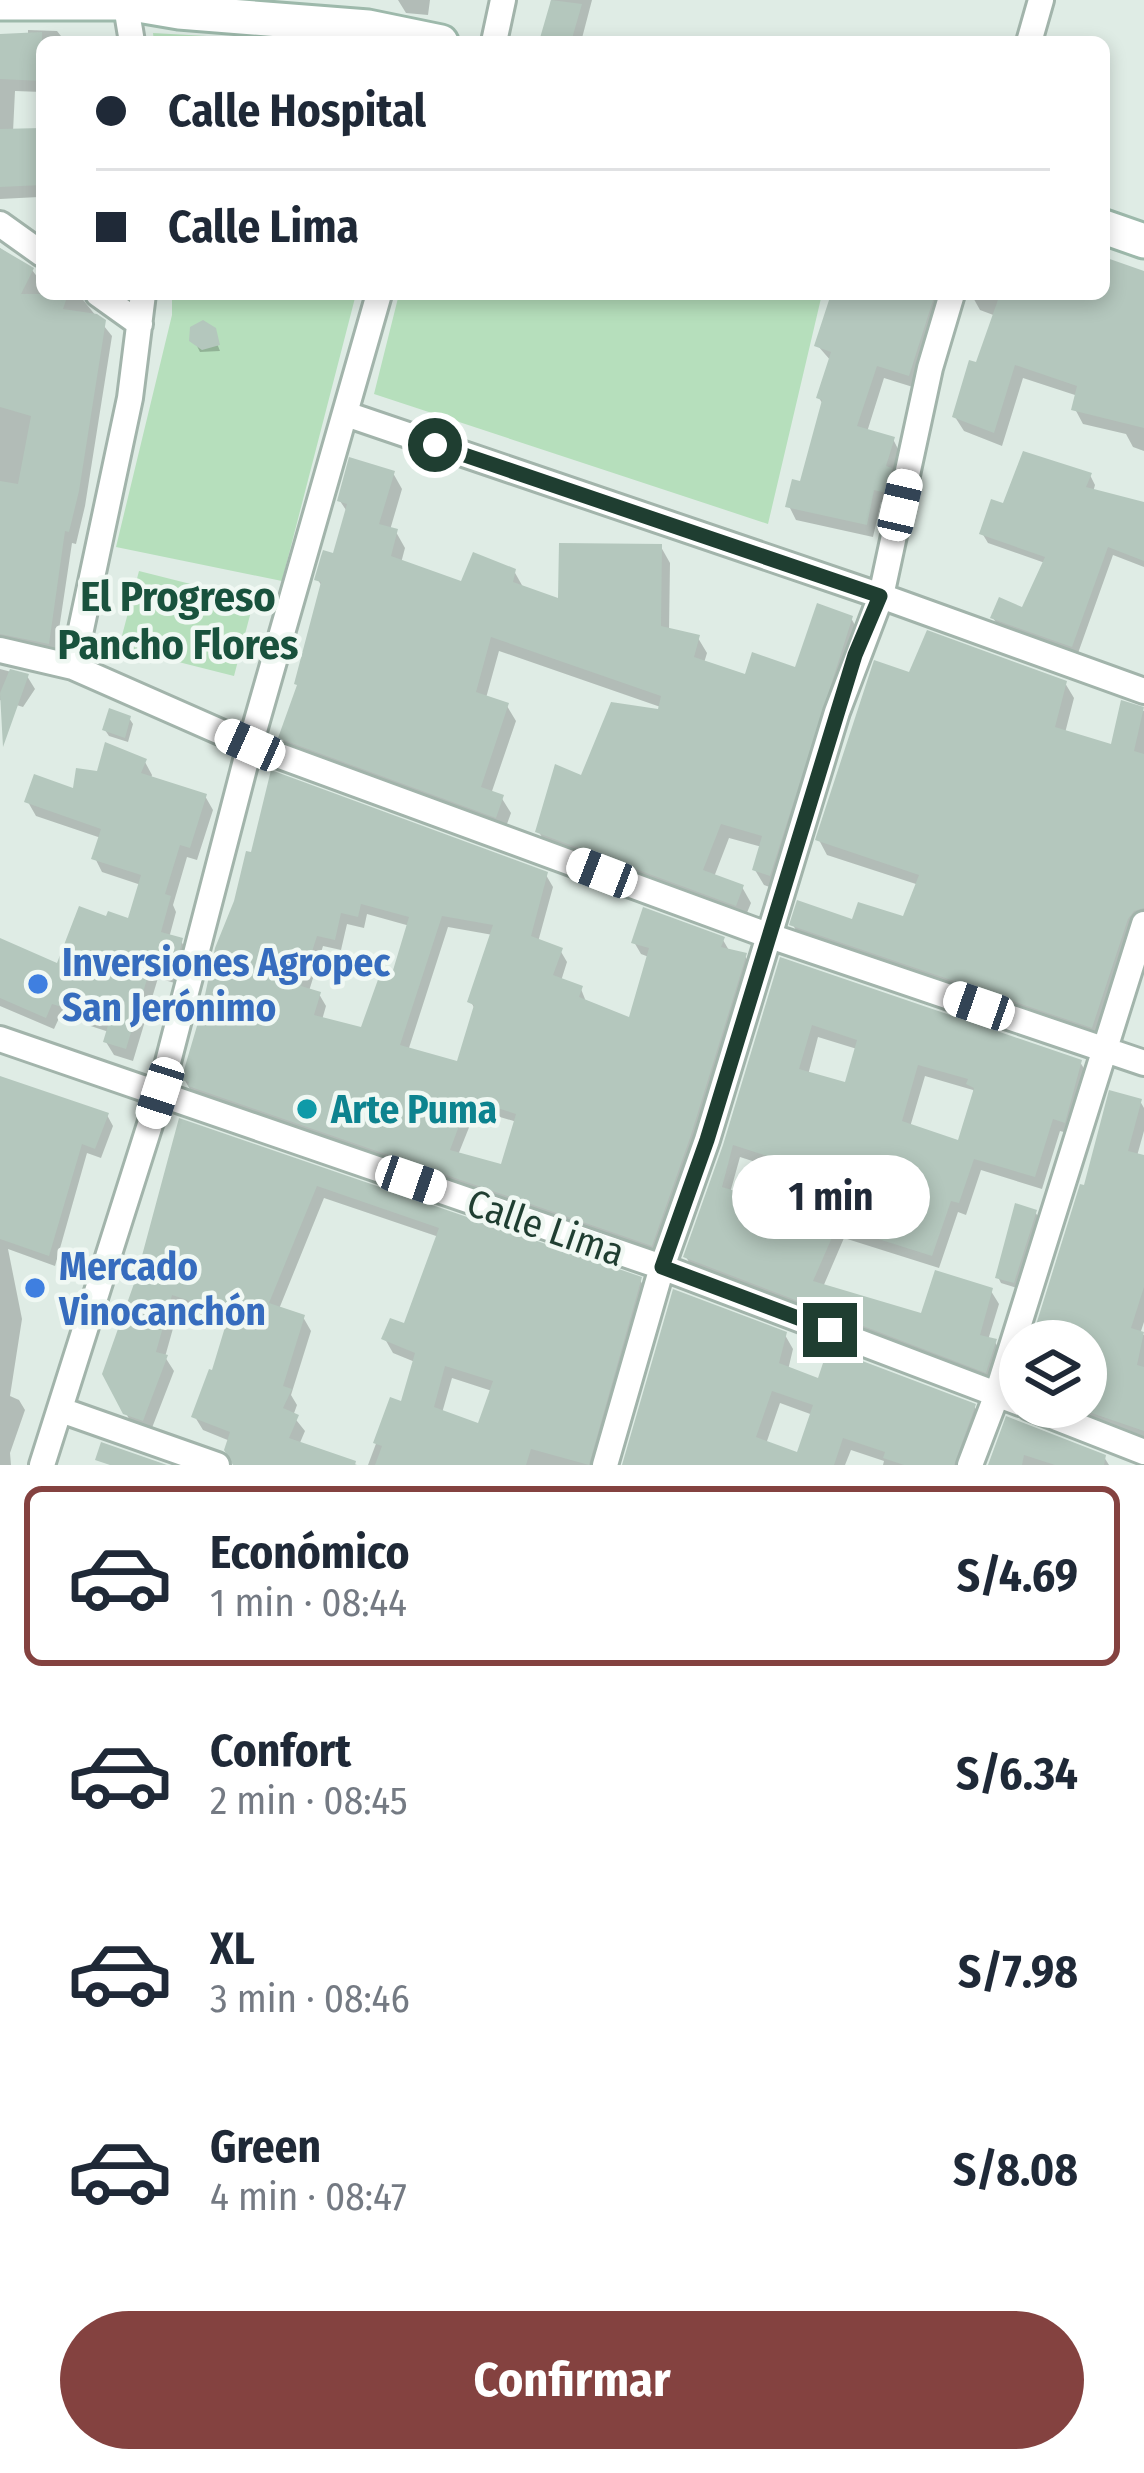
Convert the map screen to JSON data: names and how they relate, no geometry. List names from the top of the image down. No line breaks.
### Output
{"streets":{"street":["Calle Lima"]},"districts":["El Progreso Pancho Flores"],"places":["Inversiones Agropec San Jerónimo","Arte Puma","Mercado Vinocanchón"],"page":{"banner":["Calle Hospital","Calle Lima"],"bubble":"1 min","list":[{"name":"Económico","note":"1 min · 08:44","value":"S/4.69"},{"name":"Confort","note":"2 min · 08:45","value":"S/6.34"},{"name":"XL","note":"3 min · 08:46","value":"S/7.98"},{"name":"Green","note":"4 min · 08:47","value":"S/8.08"}],"buttons":"Confirmar"}}
